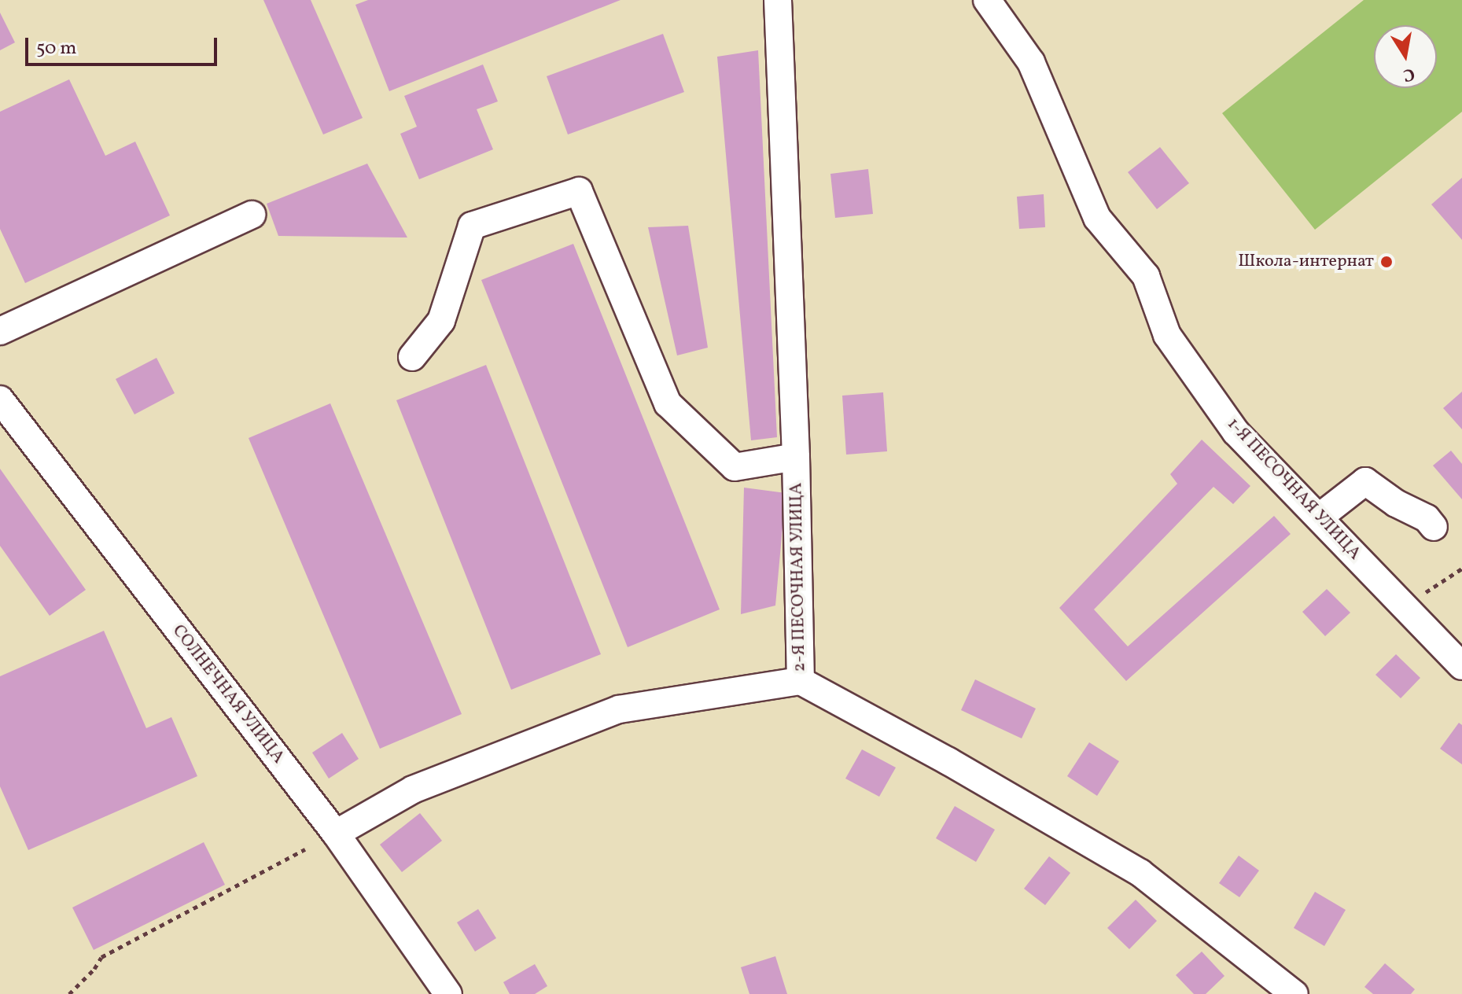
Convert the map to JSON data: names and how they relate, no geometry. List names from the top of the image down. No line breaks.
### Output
{"streets":{"street":["1-Я ПЕСОЧНАЯ УЛИЦА","2-Я ПЕСОЧНАЯ УЛИЦА","СОЛНЕЧНАЯ УЛИЦА"]},"places":["Школа-интернат"],"scale_bar":"50 m","north":"bottom"}
